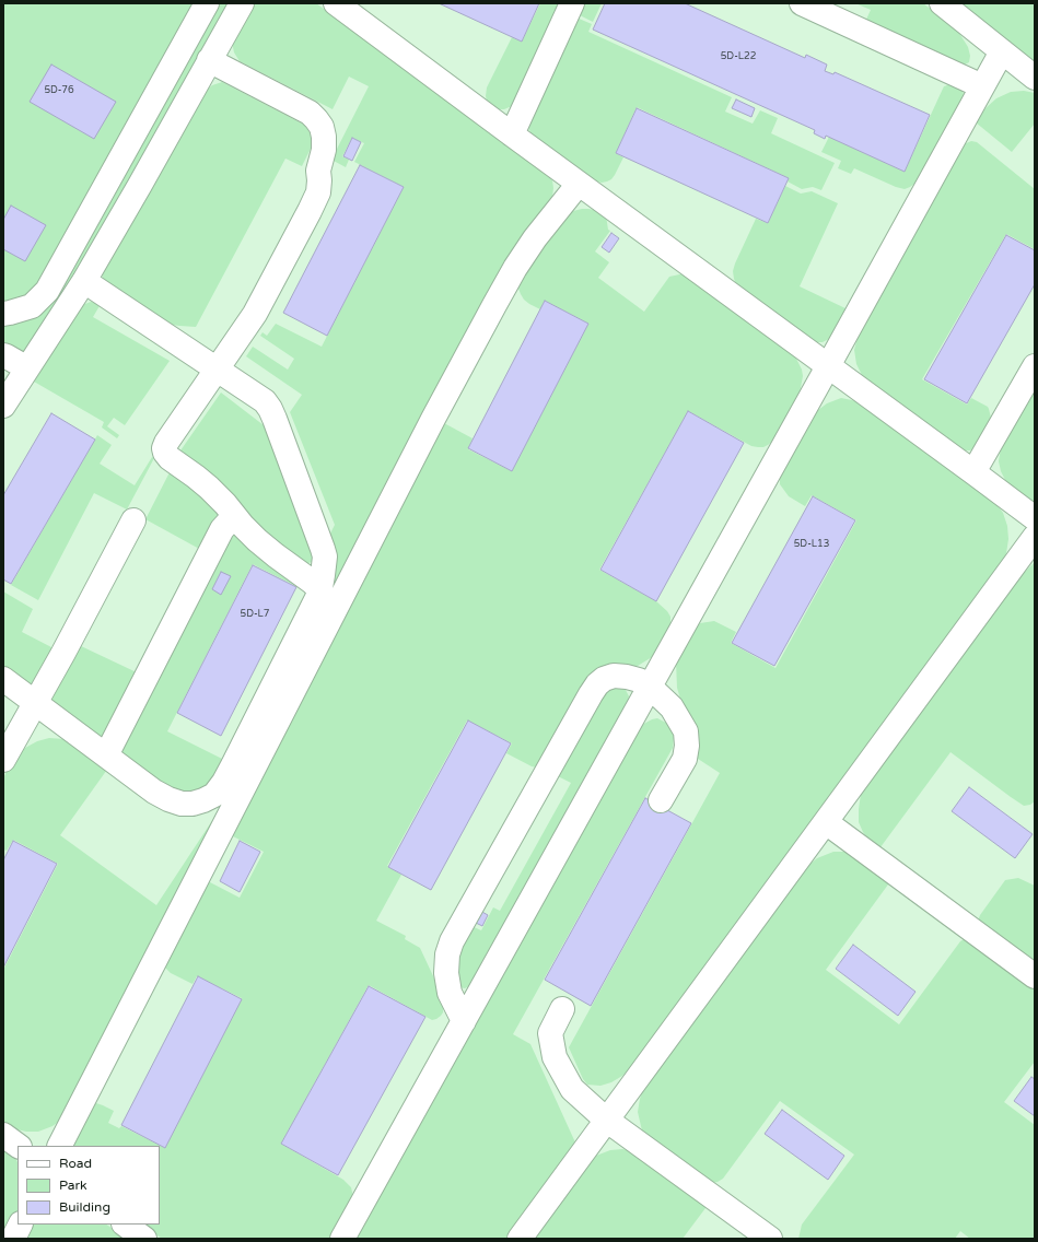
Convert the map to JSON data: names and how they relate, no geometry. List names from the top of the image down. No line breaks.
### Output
{"house_numbers":["5D-L22","5D-76","5D-L13","5D-L7"],"legend":["Road","Park","Building"]}
